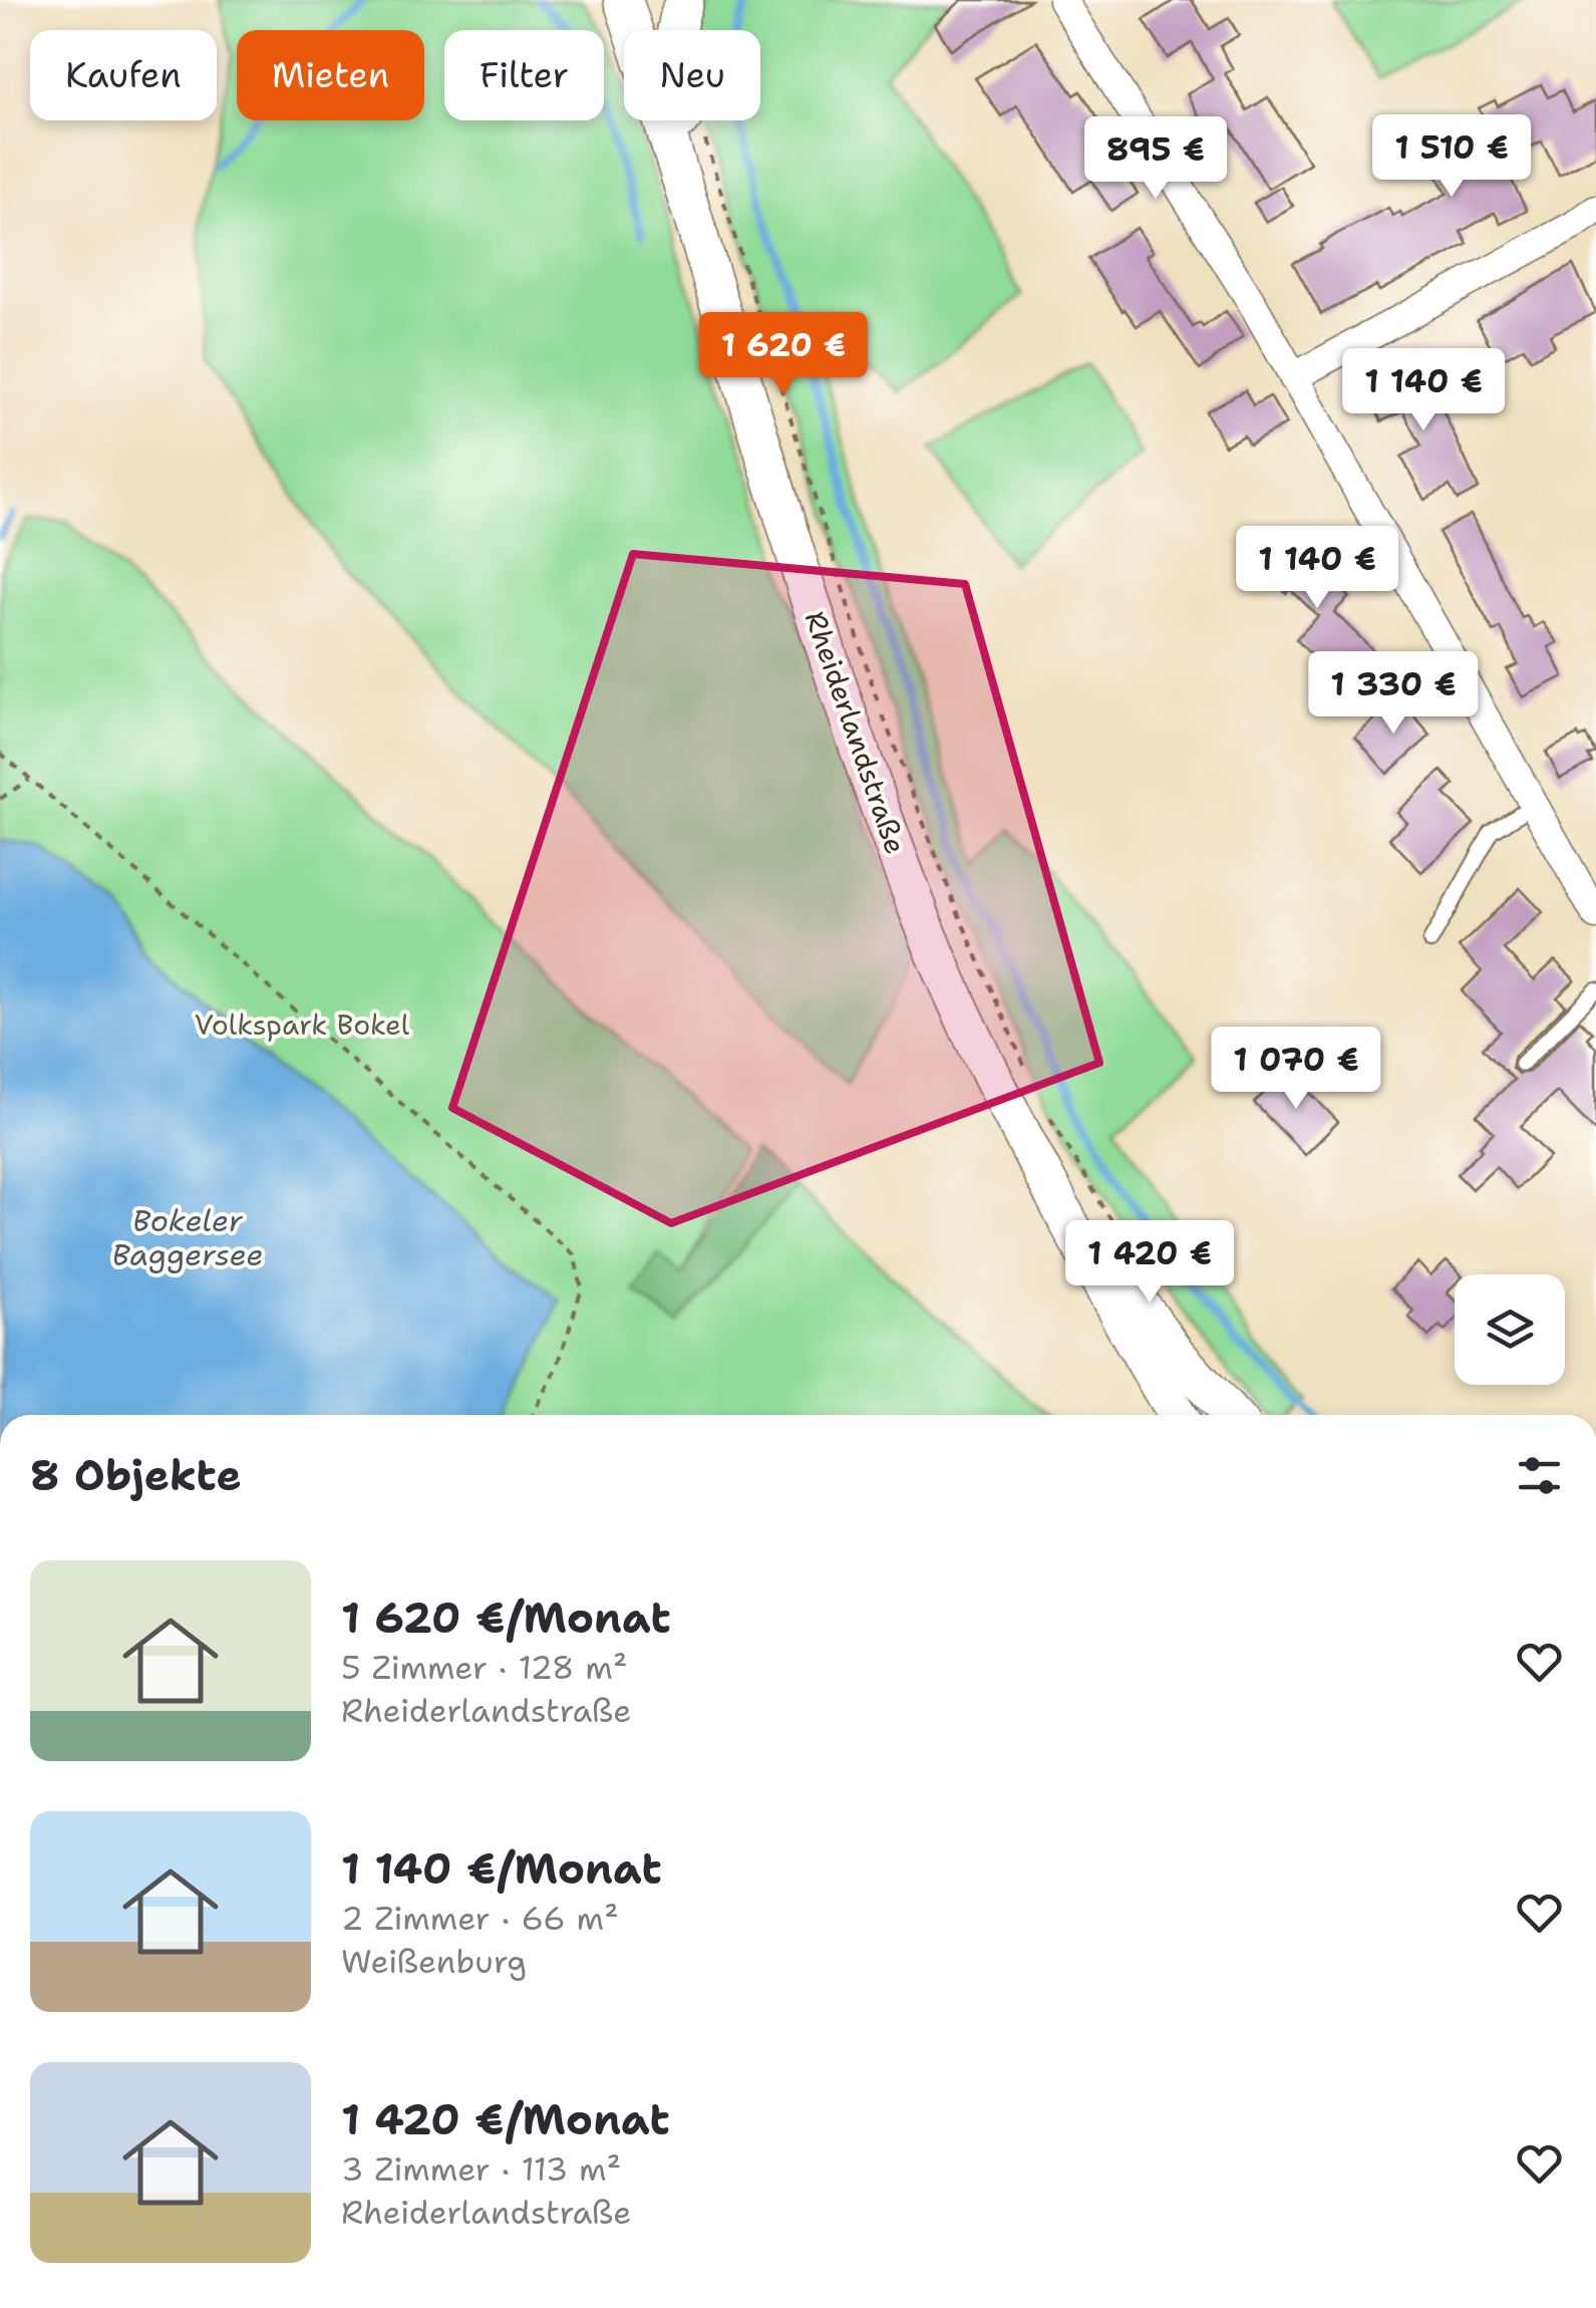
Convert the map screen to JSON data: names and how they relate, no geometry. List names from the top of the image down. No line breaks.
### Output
{"streets":{"main road":["Rheiderlandstraße"]},"water":["Bokeler Baggersee"],"parks":["Volkspark Bokel"],"page":{"chip":["Kaufen","Mieten","Filter","Neu"],"price":["1 510 €","895 €","1 620 €","1 140 €","1 140 €","1 330 €","1 070 €","1 420 €"],"heading":"8 Objekte","list":[{"name":"1 620 €/Monat","note":"5 Zimmer · 128 m² · Rheiderlandstraße"},{"name":"1 140 €/Monat","note":"2 Zimmer · 66 m² · Weißenburg"},{"name":"1 420 €/Monat","note":"3 Zimmer · 113 m² · Rheiderlandstraße"}]}}
